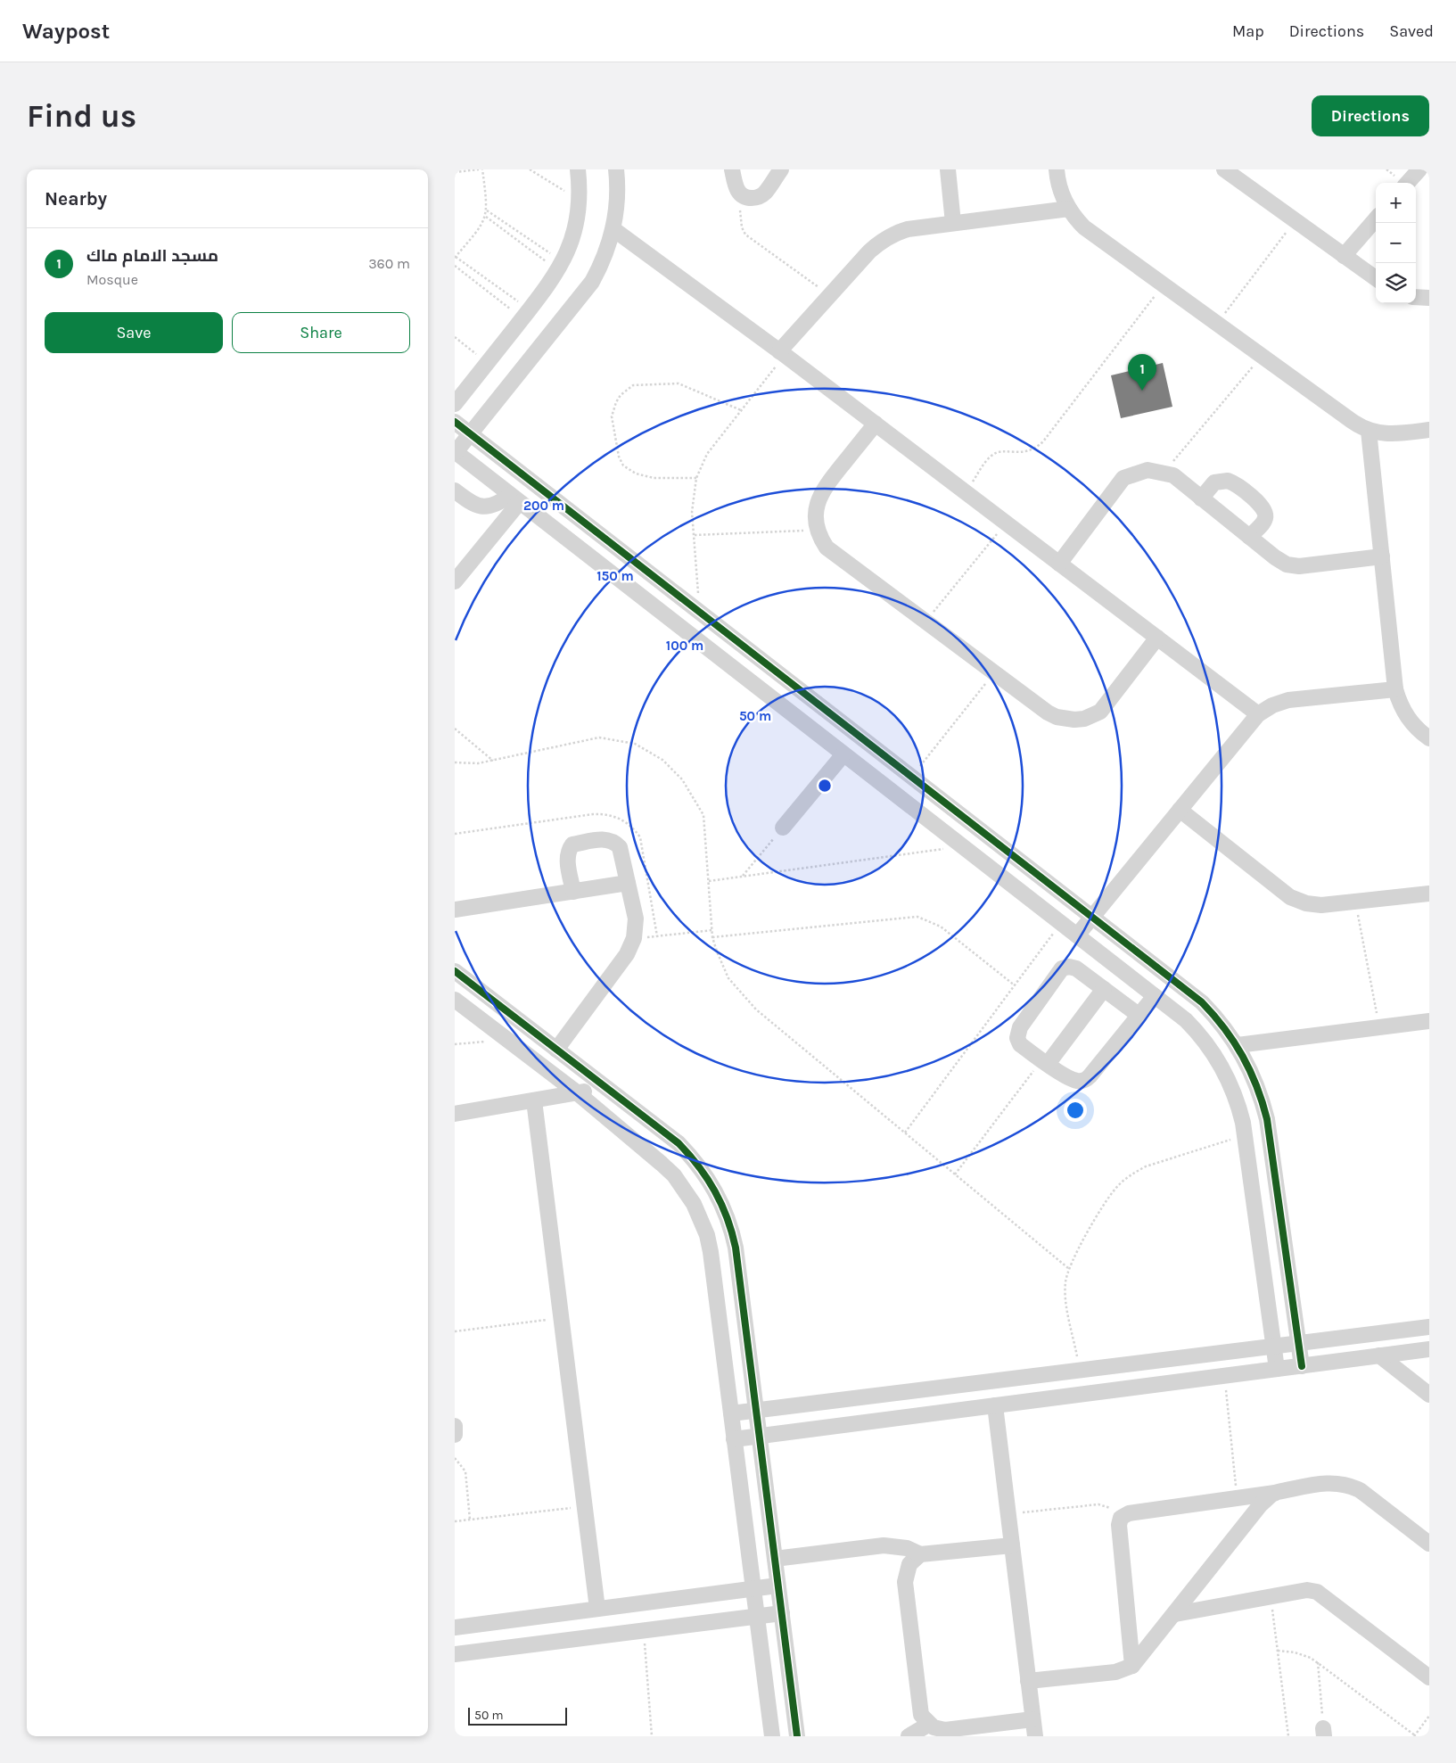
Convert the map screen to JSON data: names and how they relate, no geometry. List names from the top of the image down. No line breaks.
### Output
{"scale_bar":"50 m","page":{"header":"Waypost","nav":["Map","Directions","Saved"],"buttons":["Directions",["Save","Share"]],"title":"Find us","heading":"Nearby","map_buttons":["+","−"],"list":[{"mark":"1","name":"مسجد الامام ماك","note":"Mosque","value":"360 m"}],"pins":"1","scale":"50 m"},"rings":["200 m","150 m","100 m","50 m"]}
